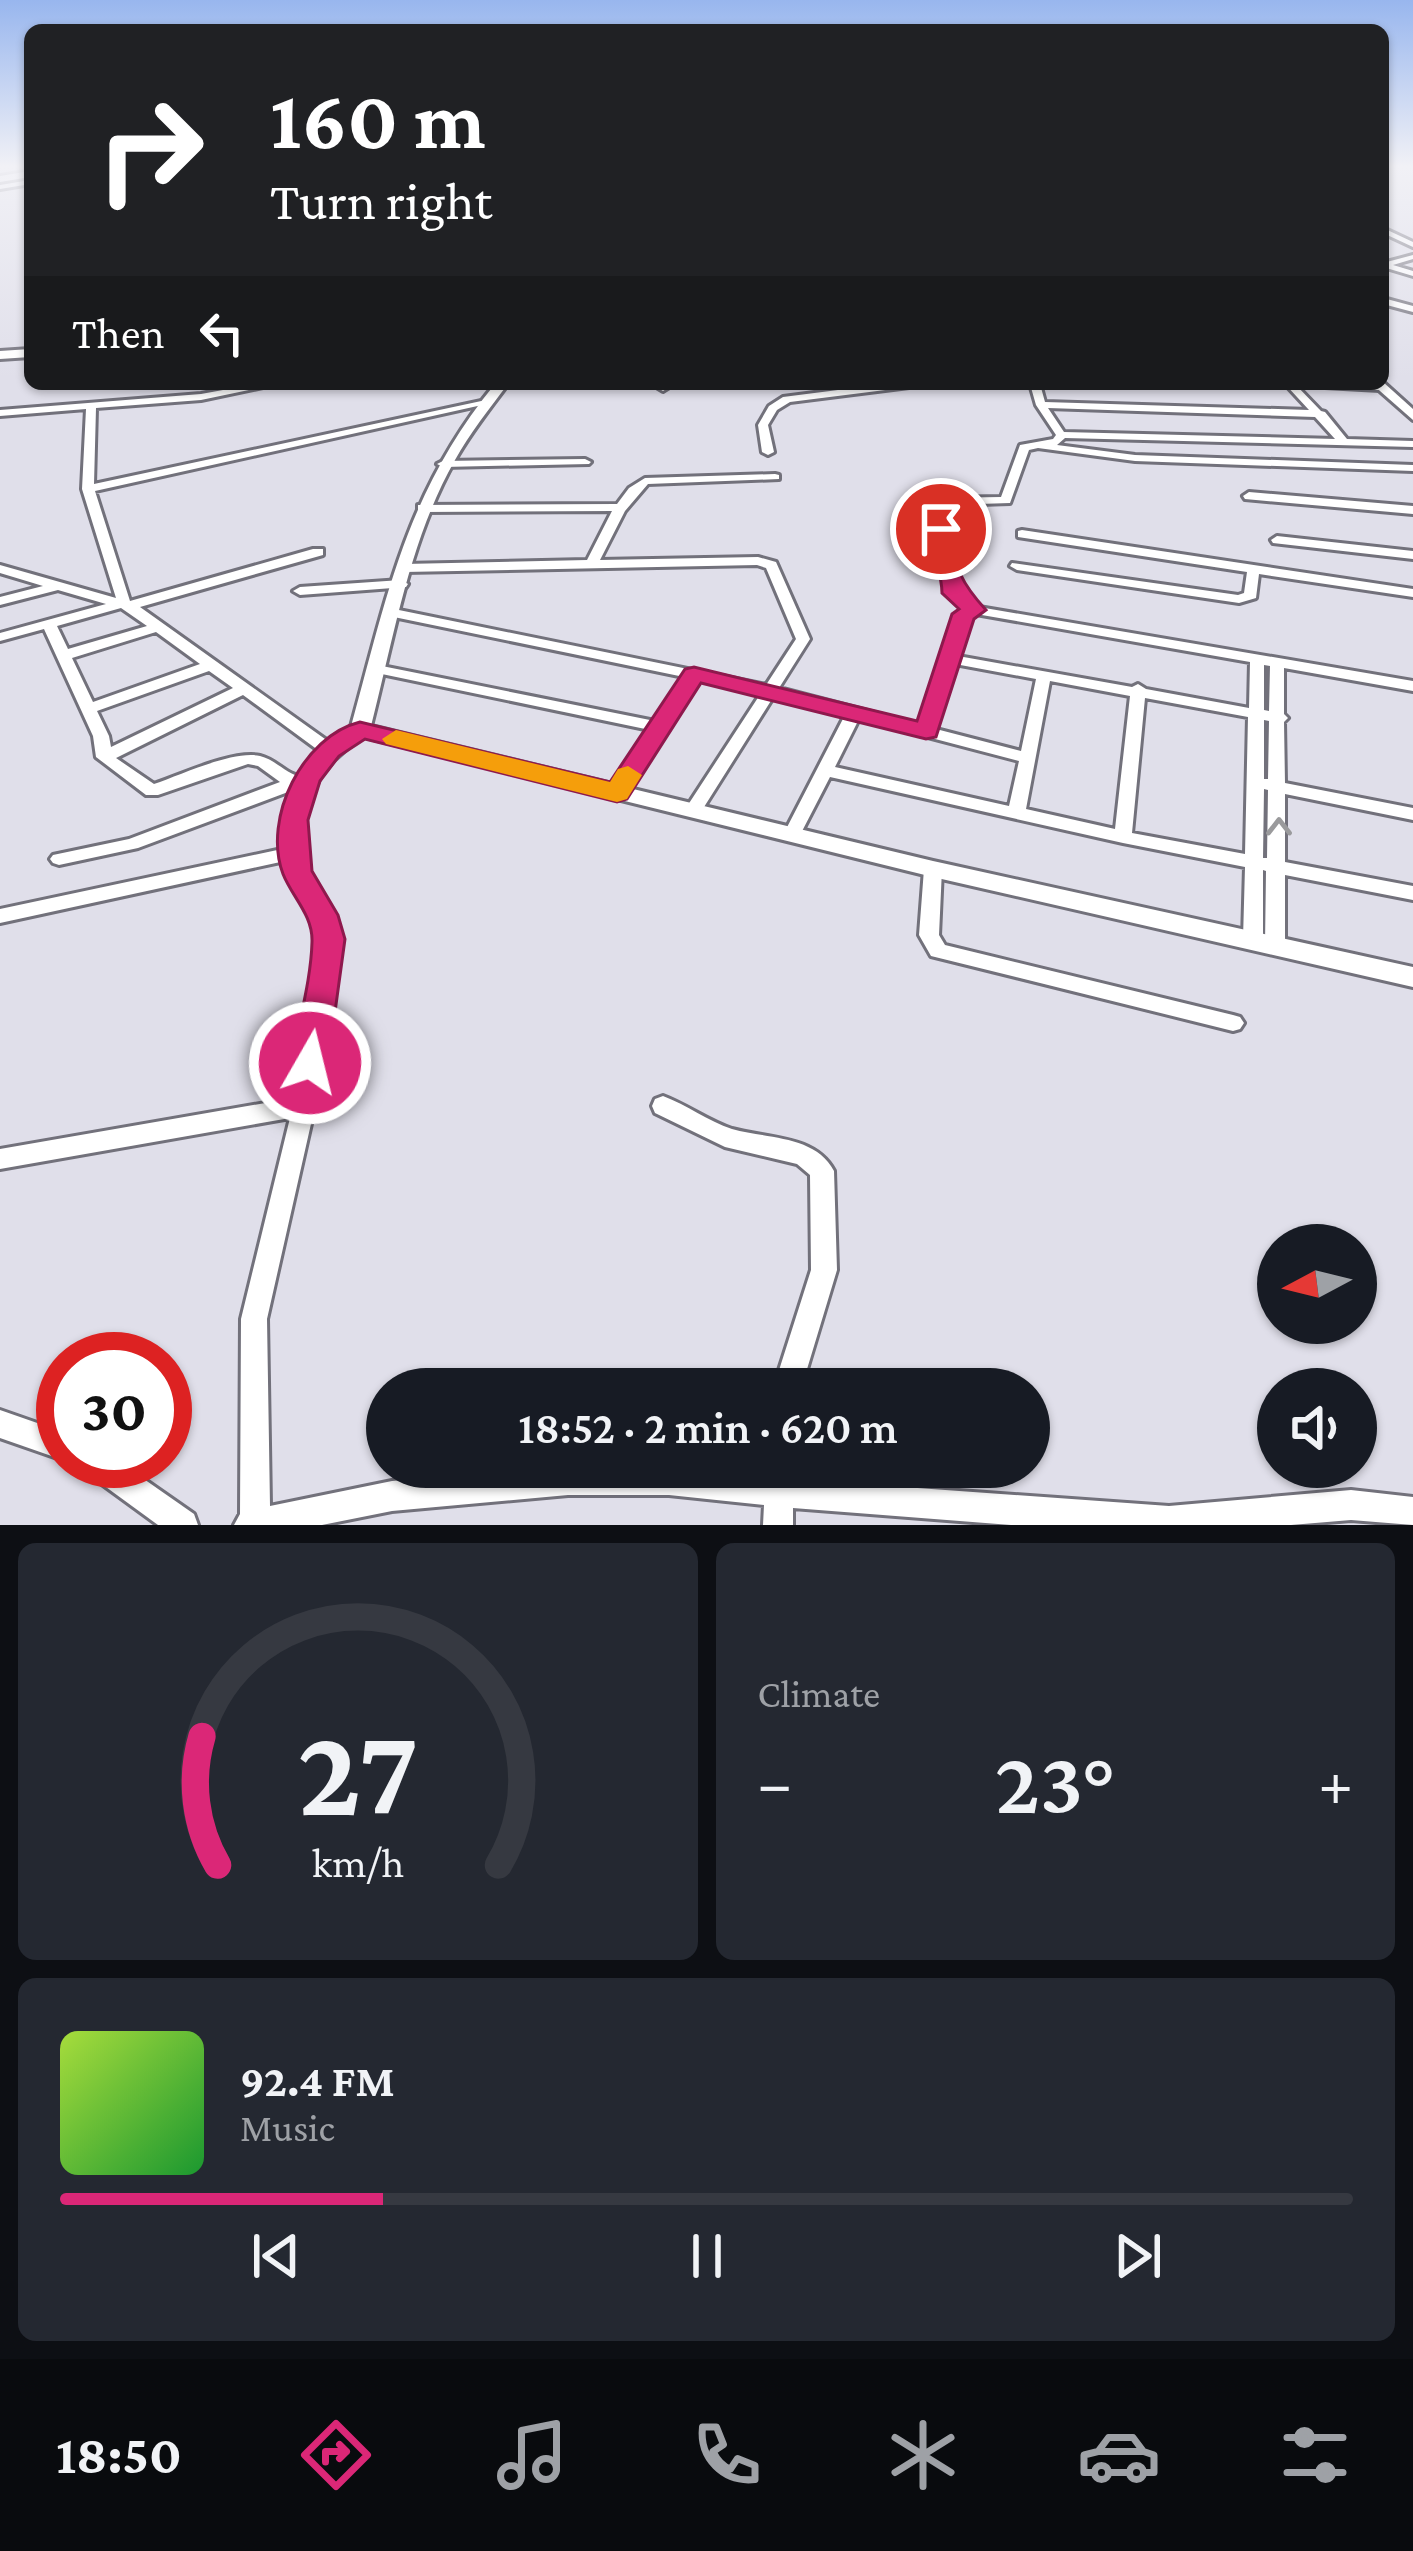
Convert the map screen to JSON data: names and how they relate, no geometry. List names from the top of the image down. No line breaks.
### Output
{"north":"left","page":{"turn":["160 m","Turn right"],"then":"Then","limit":"30","trip":"18:52 · 2 min · 620 m","tile":"Climate","heat":["−","23°","+"],"song":["92.4 FM","Music"],"tabs":"18:50","gauge":["27","km/h"]}}
